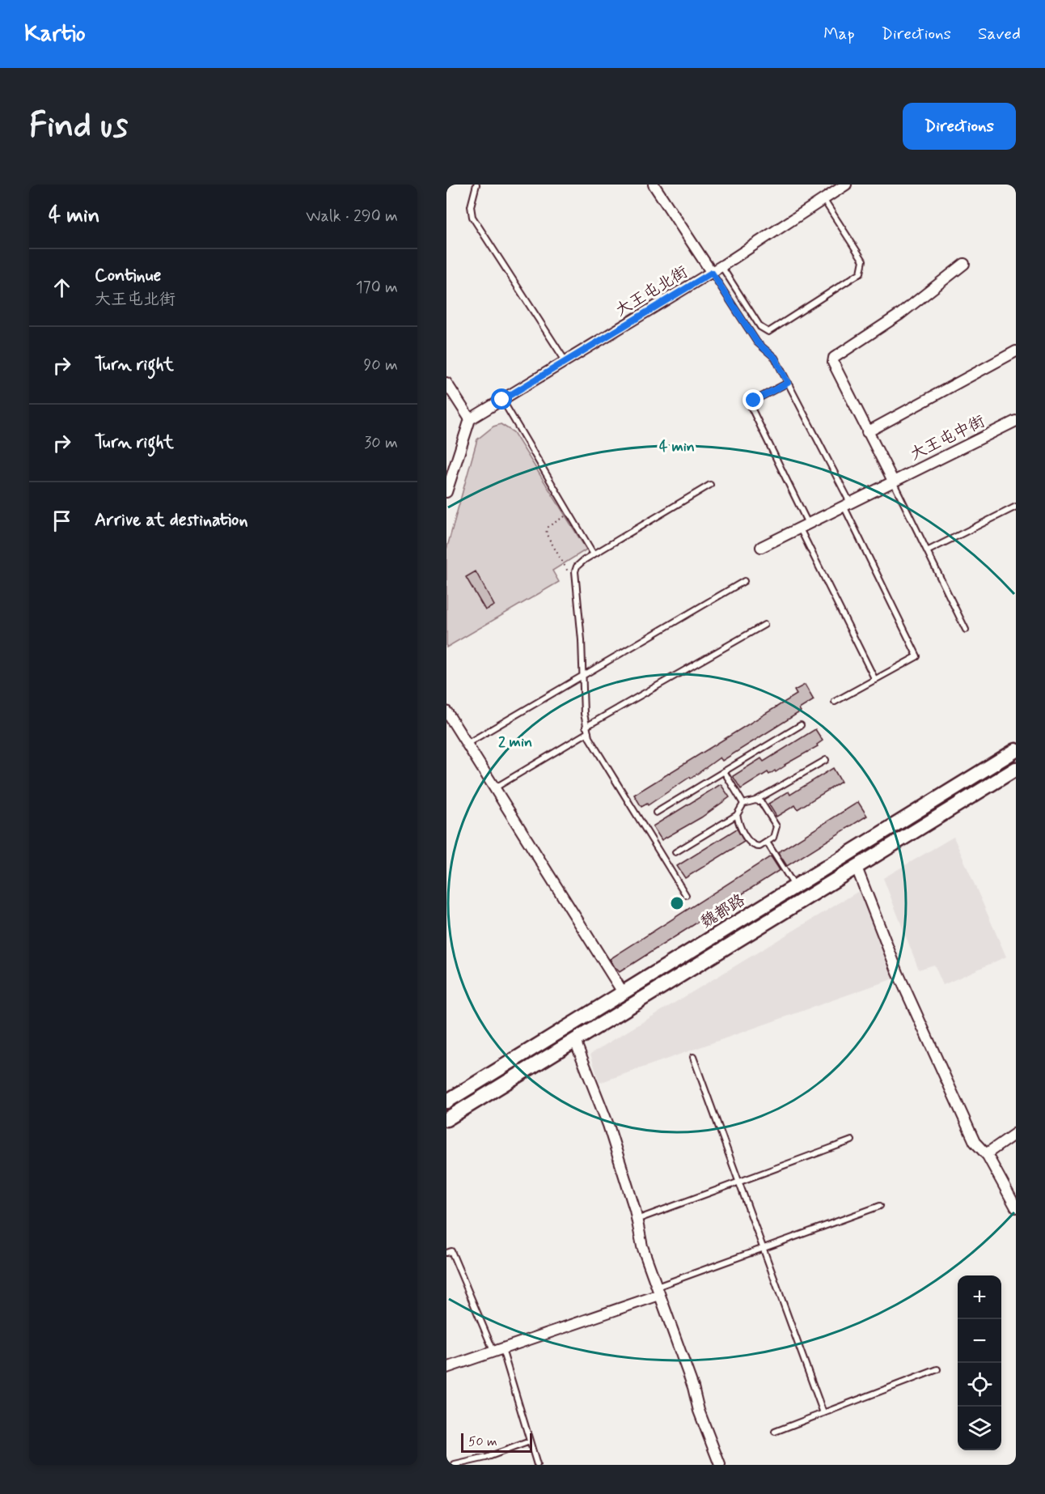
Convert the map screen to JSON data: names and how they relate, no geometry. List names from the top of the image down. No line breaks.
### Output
{"streets":{"main road":["魏都路"],"street":["大王屯北街","大王屯中街"]},"scale_bar":"50 m","page":{"header":"Kartio","nav":["Map","Directions","Saved"],"buttons":"Directions","title":"Find us","heading":["4 min","Walk · 290 m"],"list":[["Continue","大王屯北街","170 m"],["Turn right","90 m"],["Turn right","30 m"],"Arrive at destination"],"map_buttons":["+","−"],"scale":"50 m"},"rings":["4 min","2 min"]}
